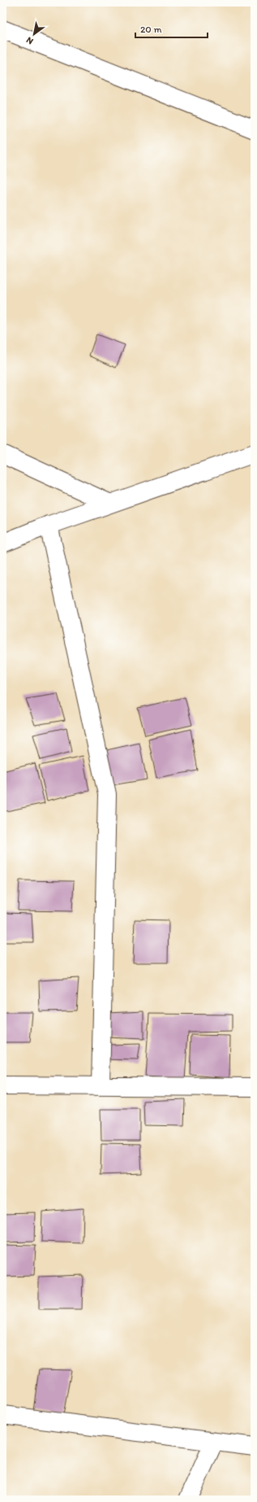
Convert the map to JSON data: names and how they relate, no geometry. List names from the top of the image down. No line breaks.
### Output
{"scale_bar":"20 m","north":"bottom left"}
